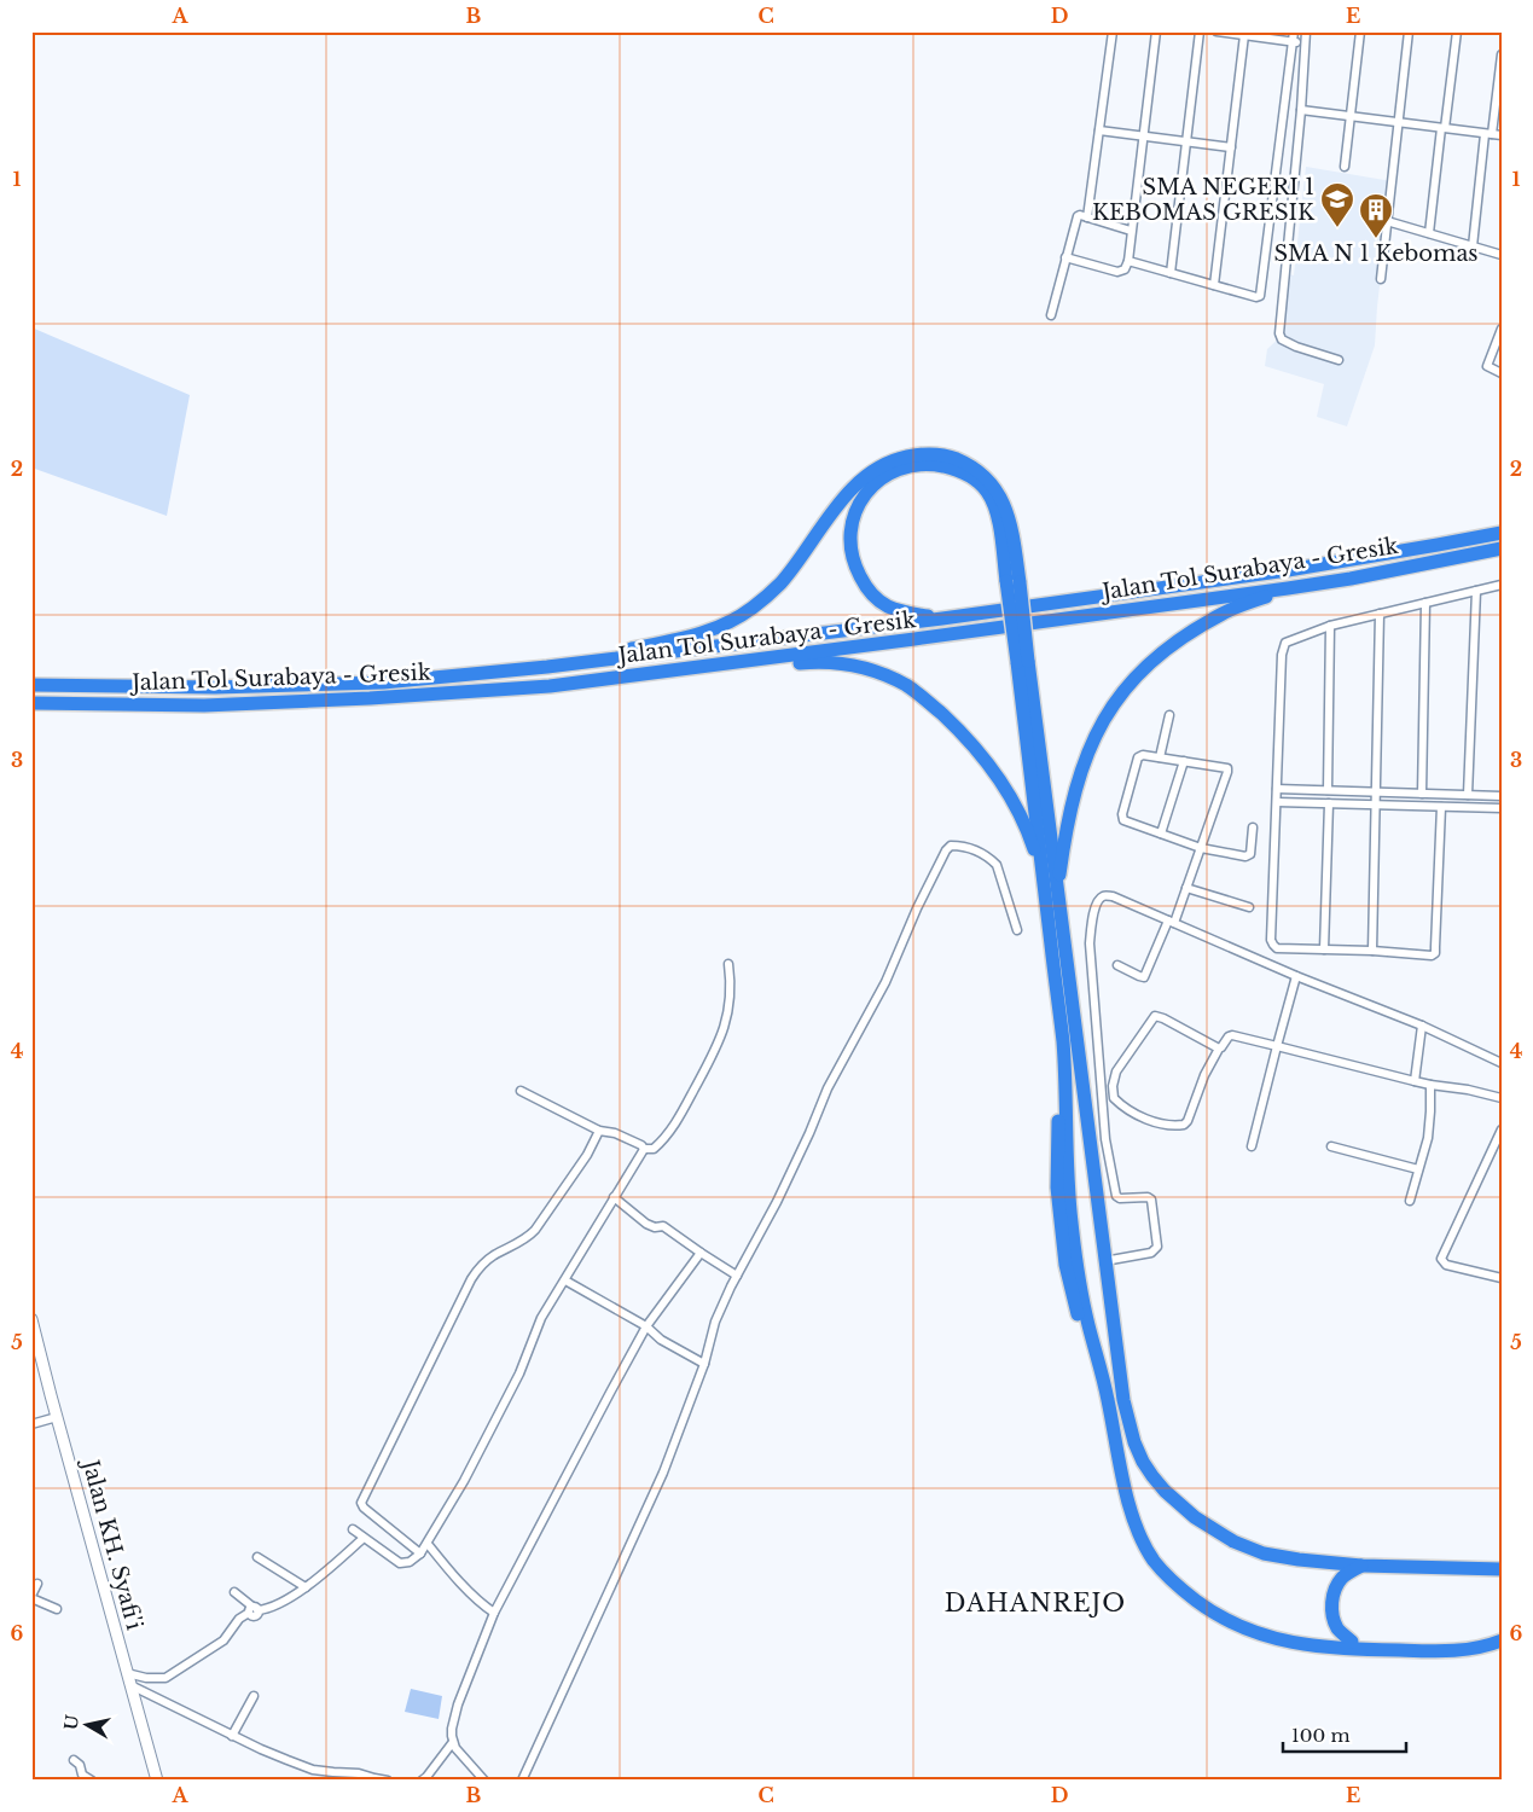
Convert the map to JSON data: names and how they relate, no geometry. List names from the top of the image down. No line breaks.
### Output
{"streets":{"highway":["Jalan Tol Surabaya - Gresik"],"main road":["Jalan KH. Syafi'i"]},"districts":["DAHANREJO"],"places":{"school or university":["SMA NEGERI 1 KEBOMAS GRESIK"],"building":["SMA N 1 Kebomas"]},"scale_bar":"100 m","north":"left","grid":{"columns":["A","B","C","D","E"],"rows":["1","2","3","4","5","6"]}}
